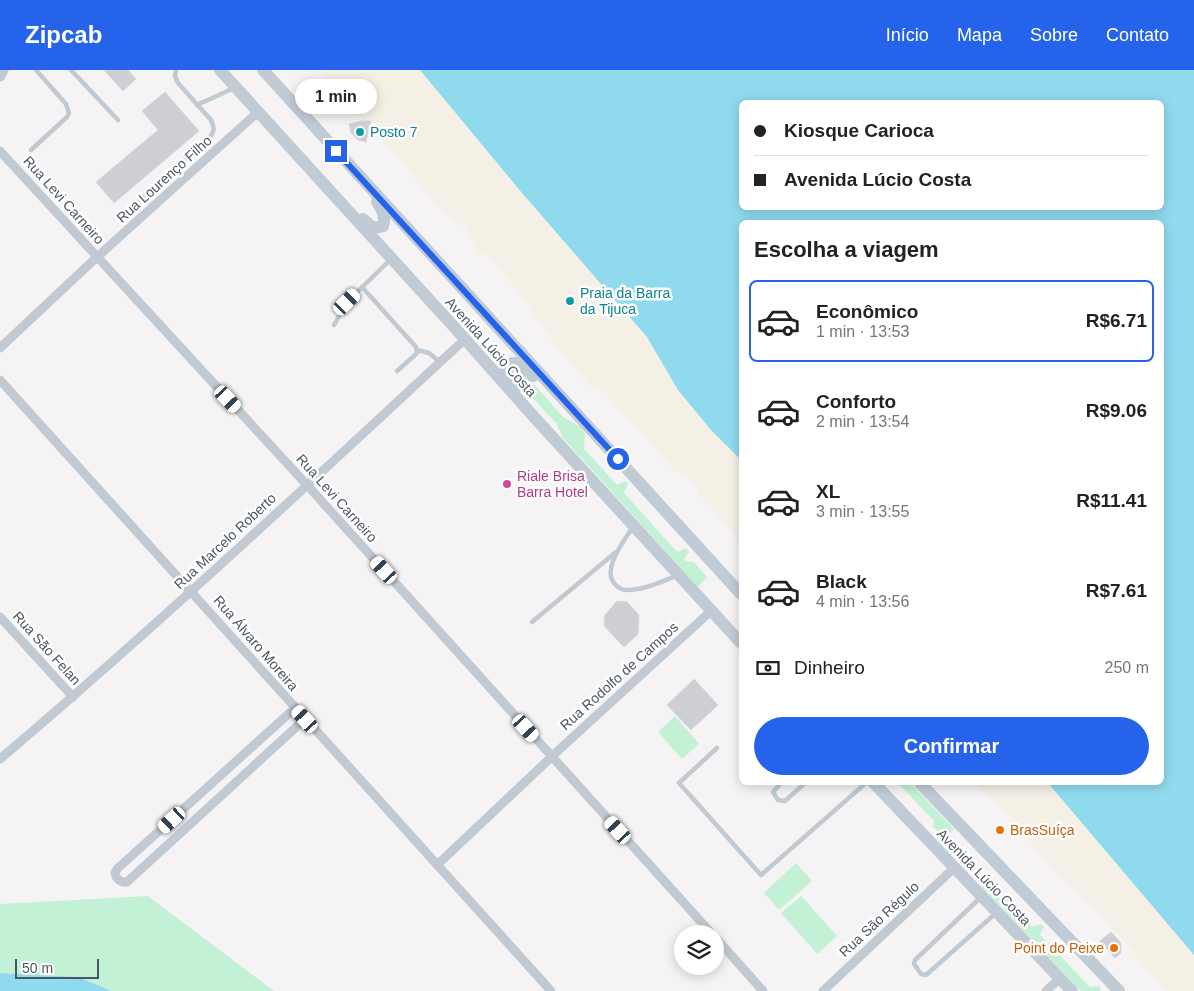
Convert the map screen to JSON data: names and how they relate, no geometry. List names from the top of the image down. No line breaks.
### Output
{"streets":{"main road":["Avenida Lúcio Costa"],"street":["Rua Lourenço Filho","Rua Levi Carneiro","Rua Marcelo Roberto","Rua Álvaro Moreira","Rua São Felan","Rua Rodolfo de Campos","Rua São Régulo"]},"crossings":[["Rua Lourenço Filho","Rua Levi Carneiro"],["Rua Lourenço Filho","Avenida Lúcio Costa"],["Rua Levi Carneiro","Rua Marcelo Roberto"],["Rua Levi Carneiro","Rua Rodolfo de Campos"],["Avenida Lúcio Costa","Rua Marcelo Roberto"],["Avenida Lúcio Costa","Rua Rodolfo de Campos"],["Avenida Lúcio Costa","Rua São Régulo"],["Rua Marcelo Roberto","Rua Álvaro Moreira"],["Rua Marcelo Roberto","Rua São Felan"],["Rua Álvaro Moreira","Rua Rodolfo de Campos"]],"places":["Posto 7","Praia da Barra da Tijuca","Riale Brisa Barra Hotel","BrasSuíça","Point do Peixe"],"scale_bar":"50 m","page":{"header":"Zipcab","nav":["Início","Mapa","Sobre","Contato"],"bubble":"1 min","banner":["Kiosque Carioca","Avenida Lúcio Costa"],"heading":"Escolha a viagem","list":[{"name":"Econômico","note":"1 min · 13:53","value":"R$6.71"},{"name":"Conforto","note":"2 min · 13:54","value":"R$9.06"},{"name":"XL","note":"3 min · 13:55","value":"R$11.41"},{"name":"Black","note":"4 min · 13:56","value":"R$7.61"}],"pay":["Dinheiro","250 m"],"buttons":"Confirmar","scale":"50 m"}}
